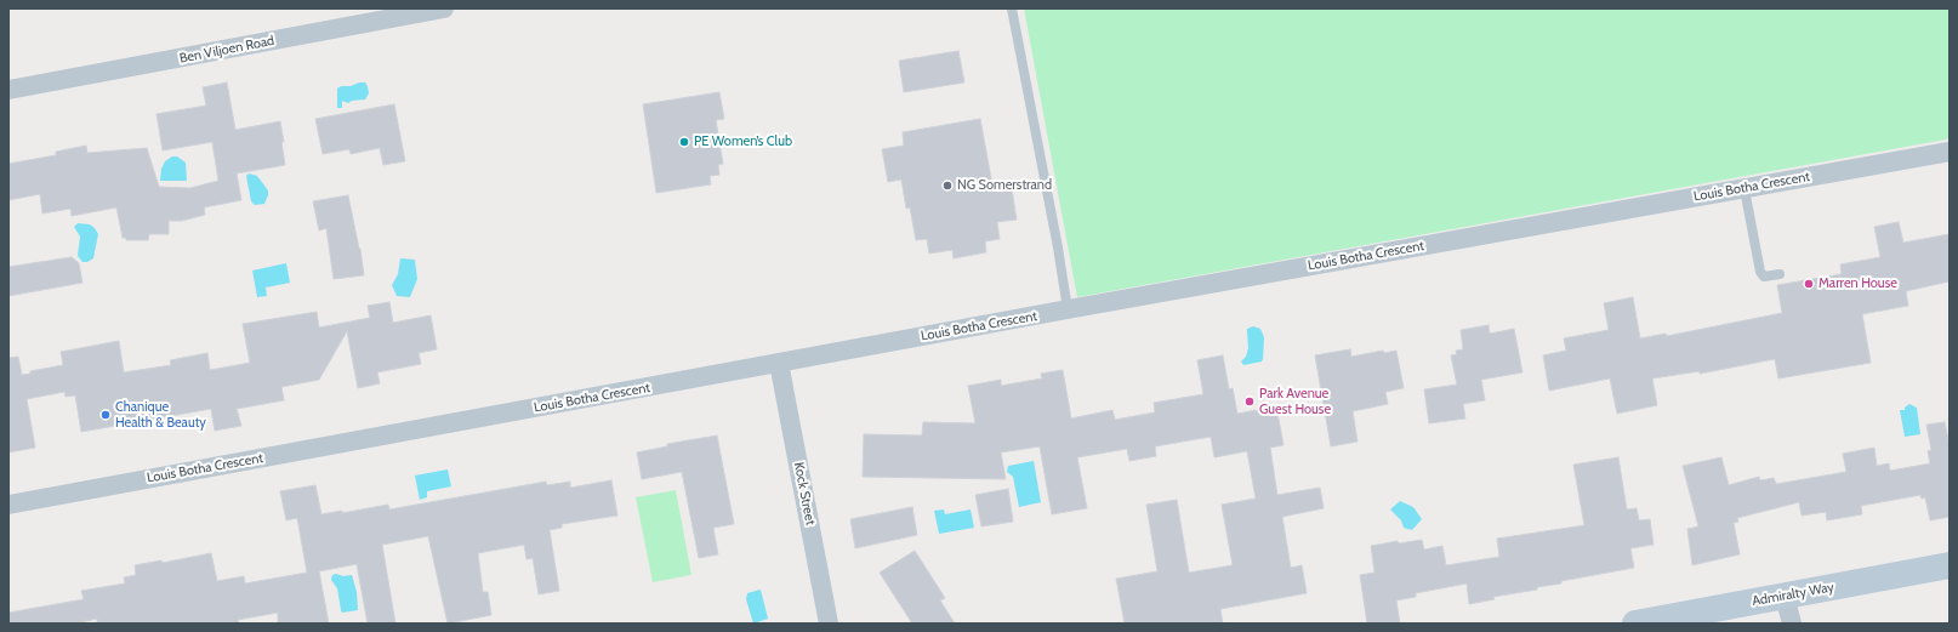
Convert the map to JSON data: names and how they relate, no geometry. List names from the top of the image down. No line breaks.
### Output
{"streets":{"main road":["Admiralty Way"],"street":["Ben Viljoen Road","Louis Botha Crescent","Kock Street"]},"crossings":[["Louis Botha Crescent","Kock Street"]],"places":["PE Women’s Club","NG Somerstrand","Marren House","Park Avenue Guest House","Chanique Health & Beauty"]}
